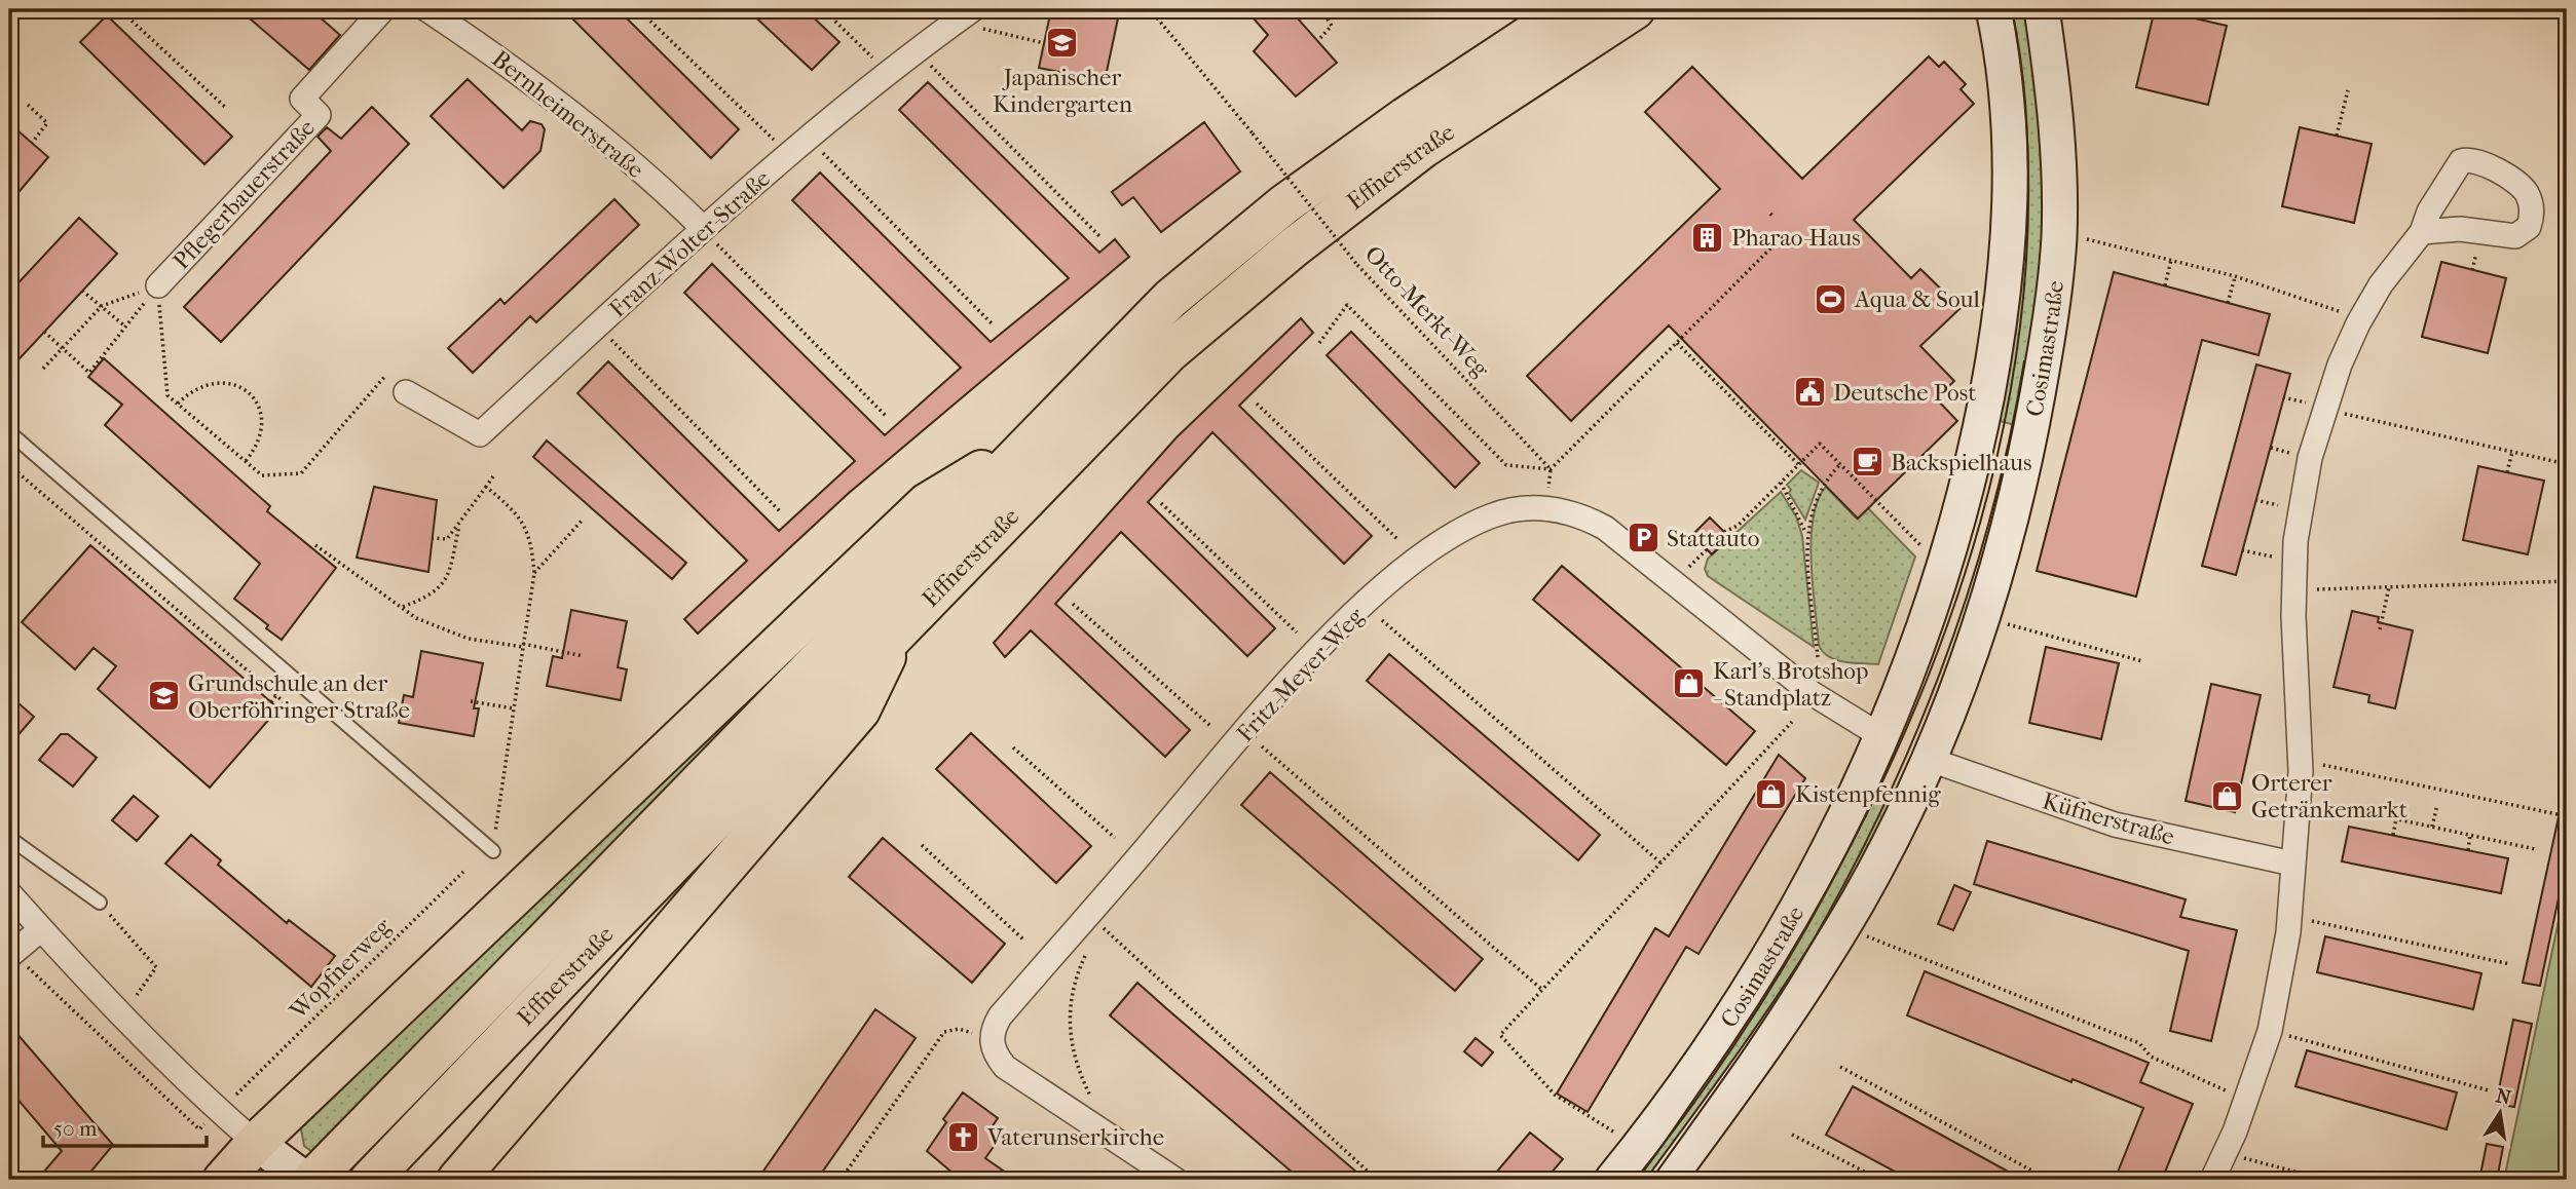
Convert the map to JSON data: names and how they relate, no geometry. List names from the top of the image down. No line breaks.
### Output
{"streets":{"highway":["Effnerstraße"],"main road":["Cosimastraße"],"street":["Bernheimerstraße","Pflegerbauerstraße","Franz-Wolter-Straße","Fritz-Meyer-Weg","Küfnerstraße"],"path":["Otto-Merkt-Weg","Wopfnerweg"]},"crossings":[["Bernheimerstraße","Franz-Wolter-Straße"],["Cosimastraße","Fritz-Meyer-Weg"],["Cosimastraße","Küfnerstraße"]],"places":{"school or university":["Japanischer Kindergarten","Grundschule an der Oberföhringer Straße"],"building":["Pharao-Haus"],"sports":["Aqua & Soul"],"public building":["Deutsche Post"],"cafe":["Backspielhaus"],"parking":["Stattauto"],"shop":["Karl's Brotshop - Standplatz","Kistenpfennig","Orterer Getränkemarkt"],"church":["Vaterunserkirche"]},"scale_bar":"50 m","north":"top"}
